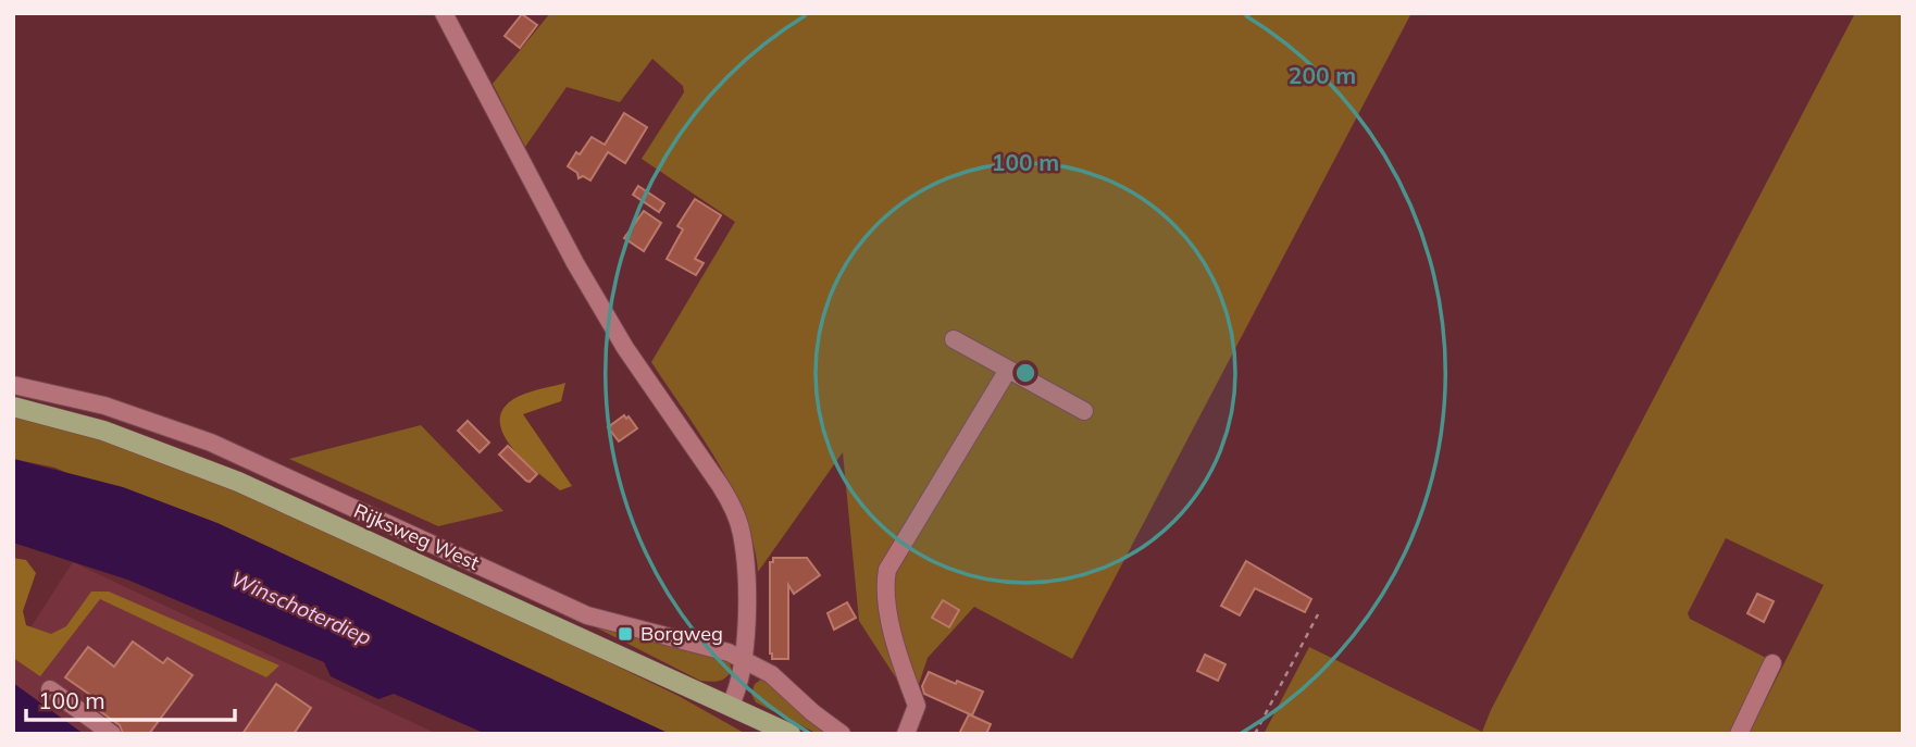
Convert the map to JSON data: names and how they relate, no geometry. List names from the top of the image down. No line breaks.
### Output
{"streets":{"main road":["Rijksweg West"]},"water":["Winschoterdiep"],"places":{"transit":["Borgweg"]},"scale_bar":"100 m","rings":["200 m","100 m"]}
